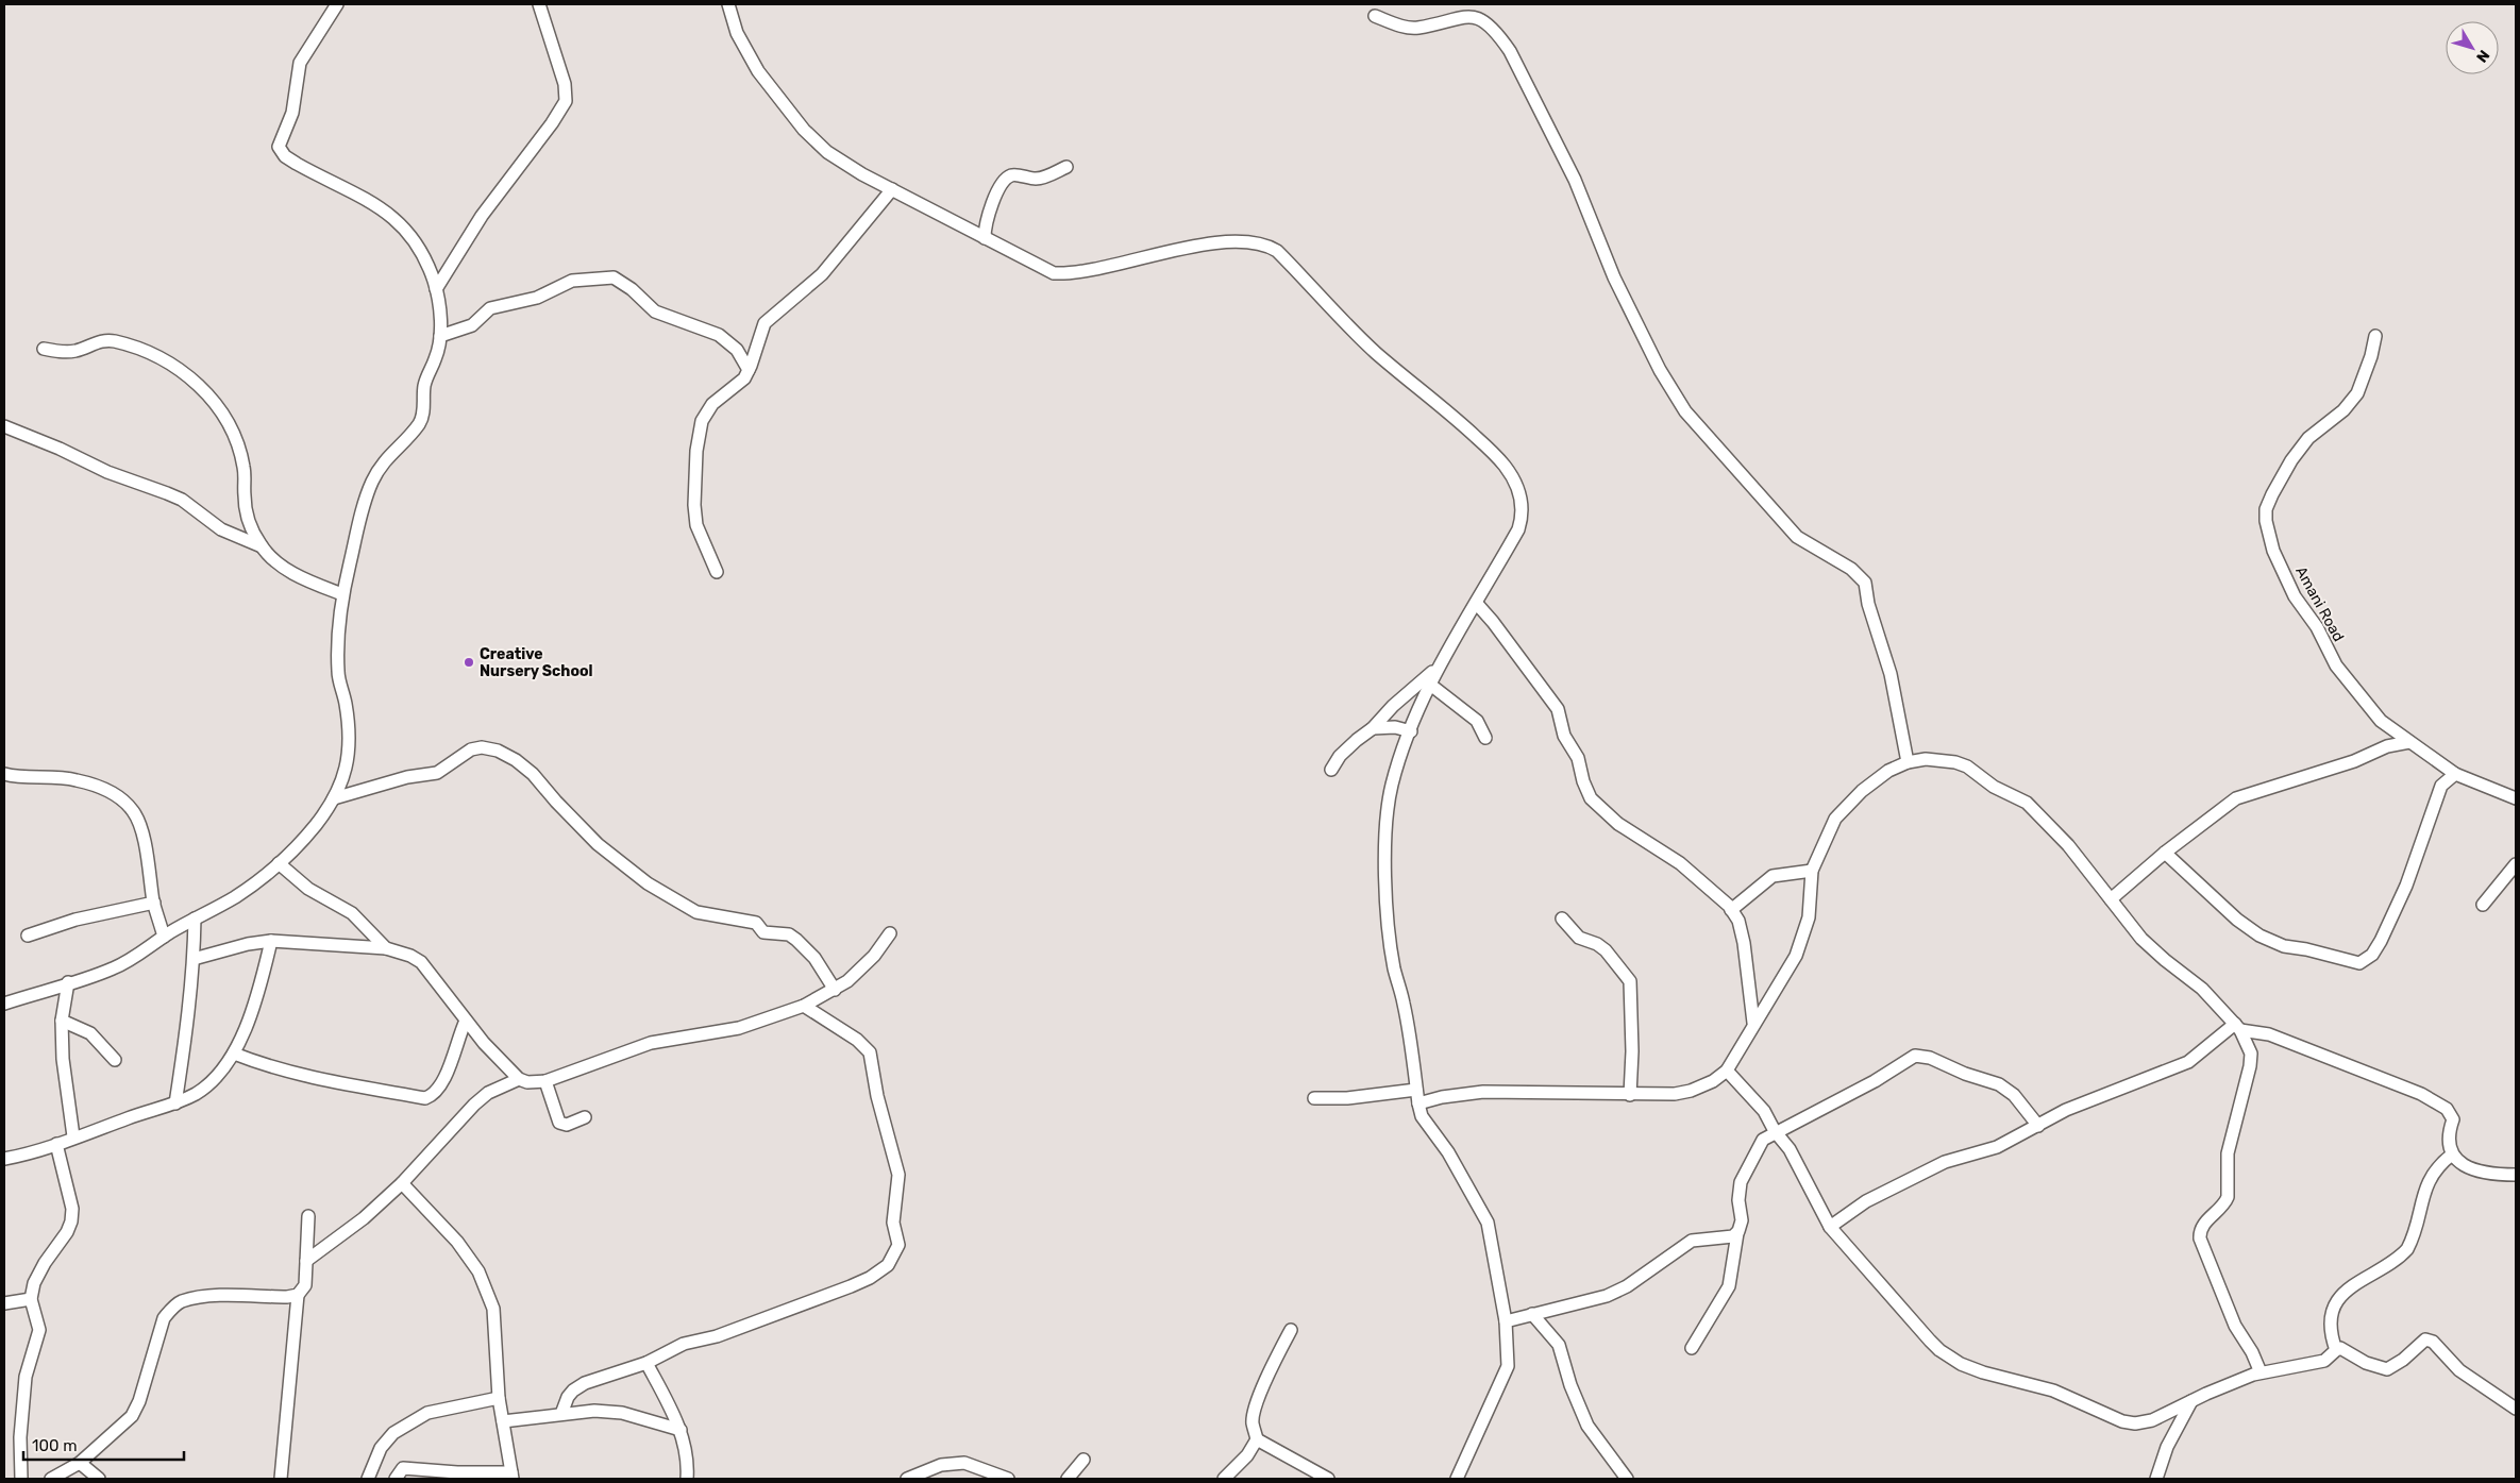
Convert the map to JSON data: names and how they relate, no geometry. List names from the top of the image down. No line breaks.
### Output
{"streets":{"street":["Amani Road"]},"places":["Creative Nursery School"],"scale_bar":"100 m","north":"bottom right"}
